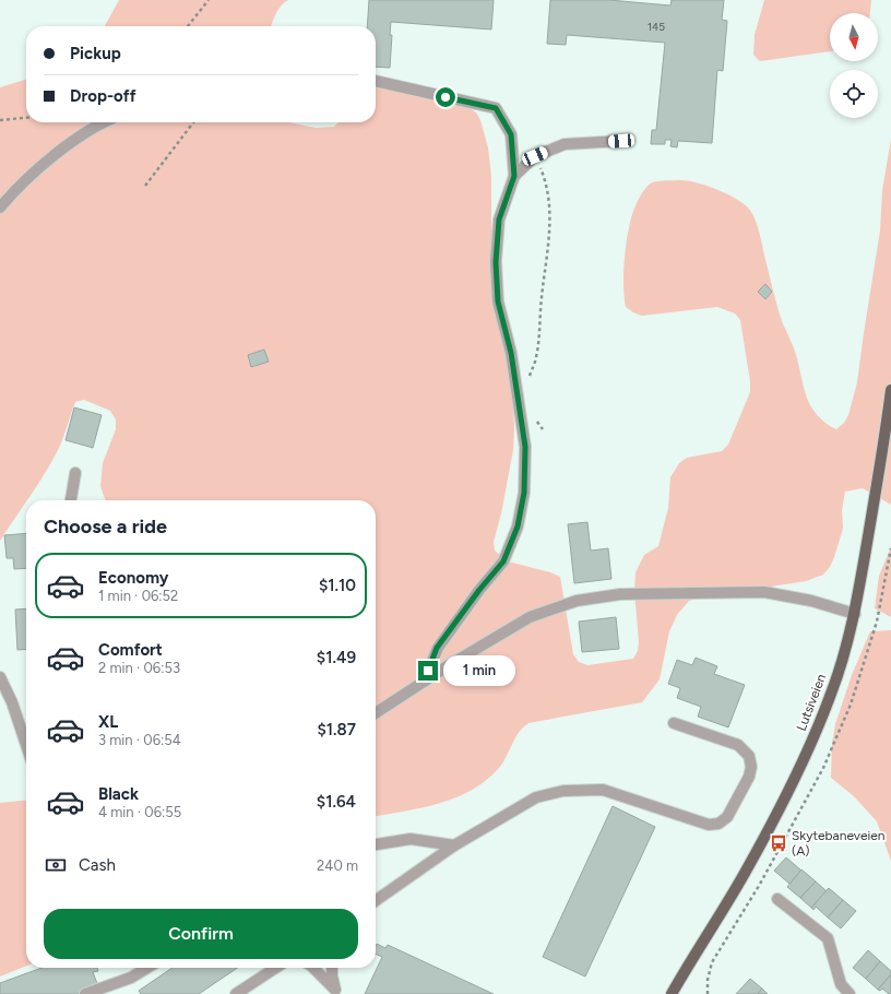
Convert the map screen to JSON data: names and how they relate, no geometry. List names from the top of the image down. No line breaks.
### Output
{"streets":{"main road":["Lutsiveien"]},"places":{"bus stop":["Skytebaneveien (A)"]},"house_numbers":["145"],"north":"bottom","page":{"banner":["Pickup","Drop-off"],"heading":"Choose a ride","list":[{"name":"Economy","note":"1 min · 06:52","value":"$1.10"},{"name":"Comfort","note":"2 min · 06:53","value":"$1.49"},{"name":"XL","note":"3 min · 06:54","value":"$1.87"},{"name":"Black","note":"4 min · 06:55","value":"$1.64"}],"bubble":"1 min","pay":["Cash","240 m"],"buttons":"Confirm"}}
